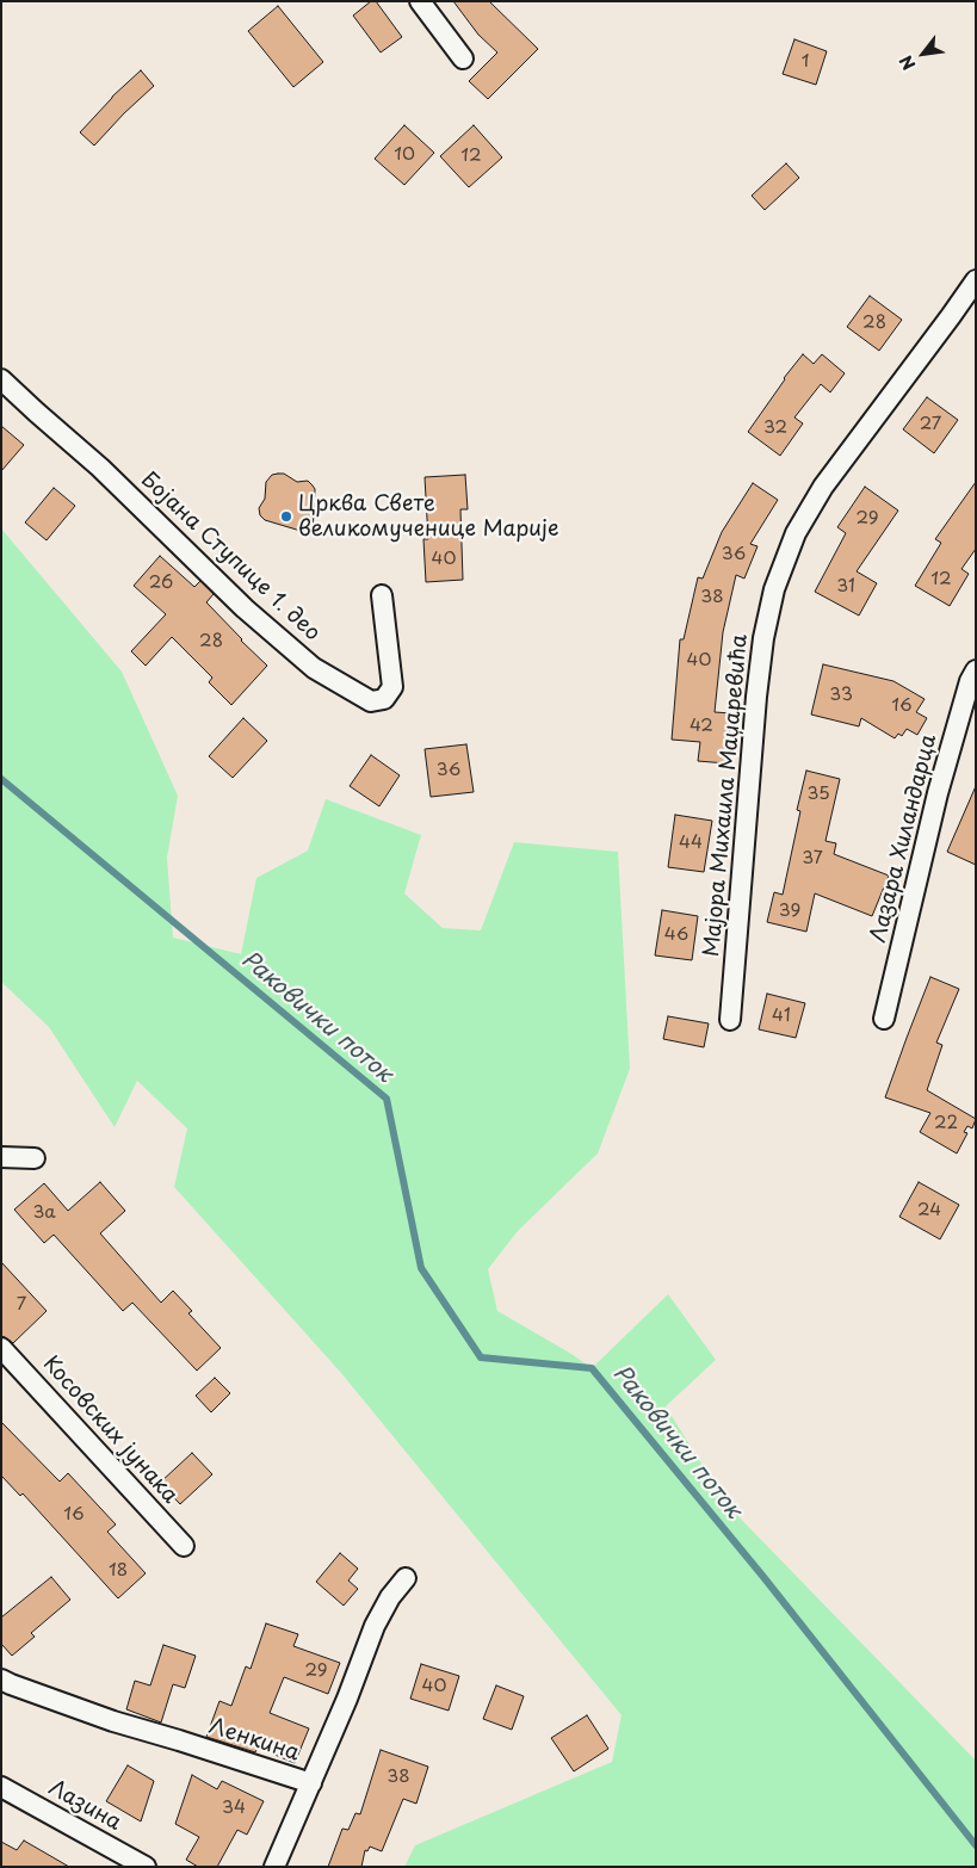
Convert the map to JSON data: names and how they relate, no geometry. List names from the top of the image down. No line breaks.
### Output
{"streets":{"street":["Бојана Ступице 1. део","Мајора Михаила Маџаревића","Лазара Хиландарца","Косовских јунака","Ленкина","Лазина"]},"water":["Раковички поток"],"places":["Црква Свете великомученице Марије"],"house_numbers":["1","10","12","28","27","32","29","36","40","12","26","31","38","28","40","33","16","42","36","35","44","37","39","46","41","22","24","3a","7","16","18","29","40","38","34"],"north":"bottom left"}
